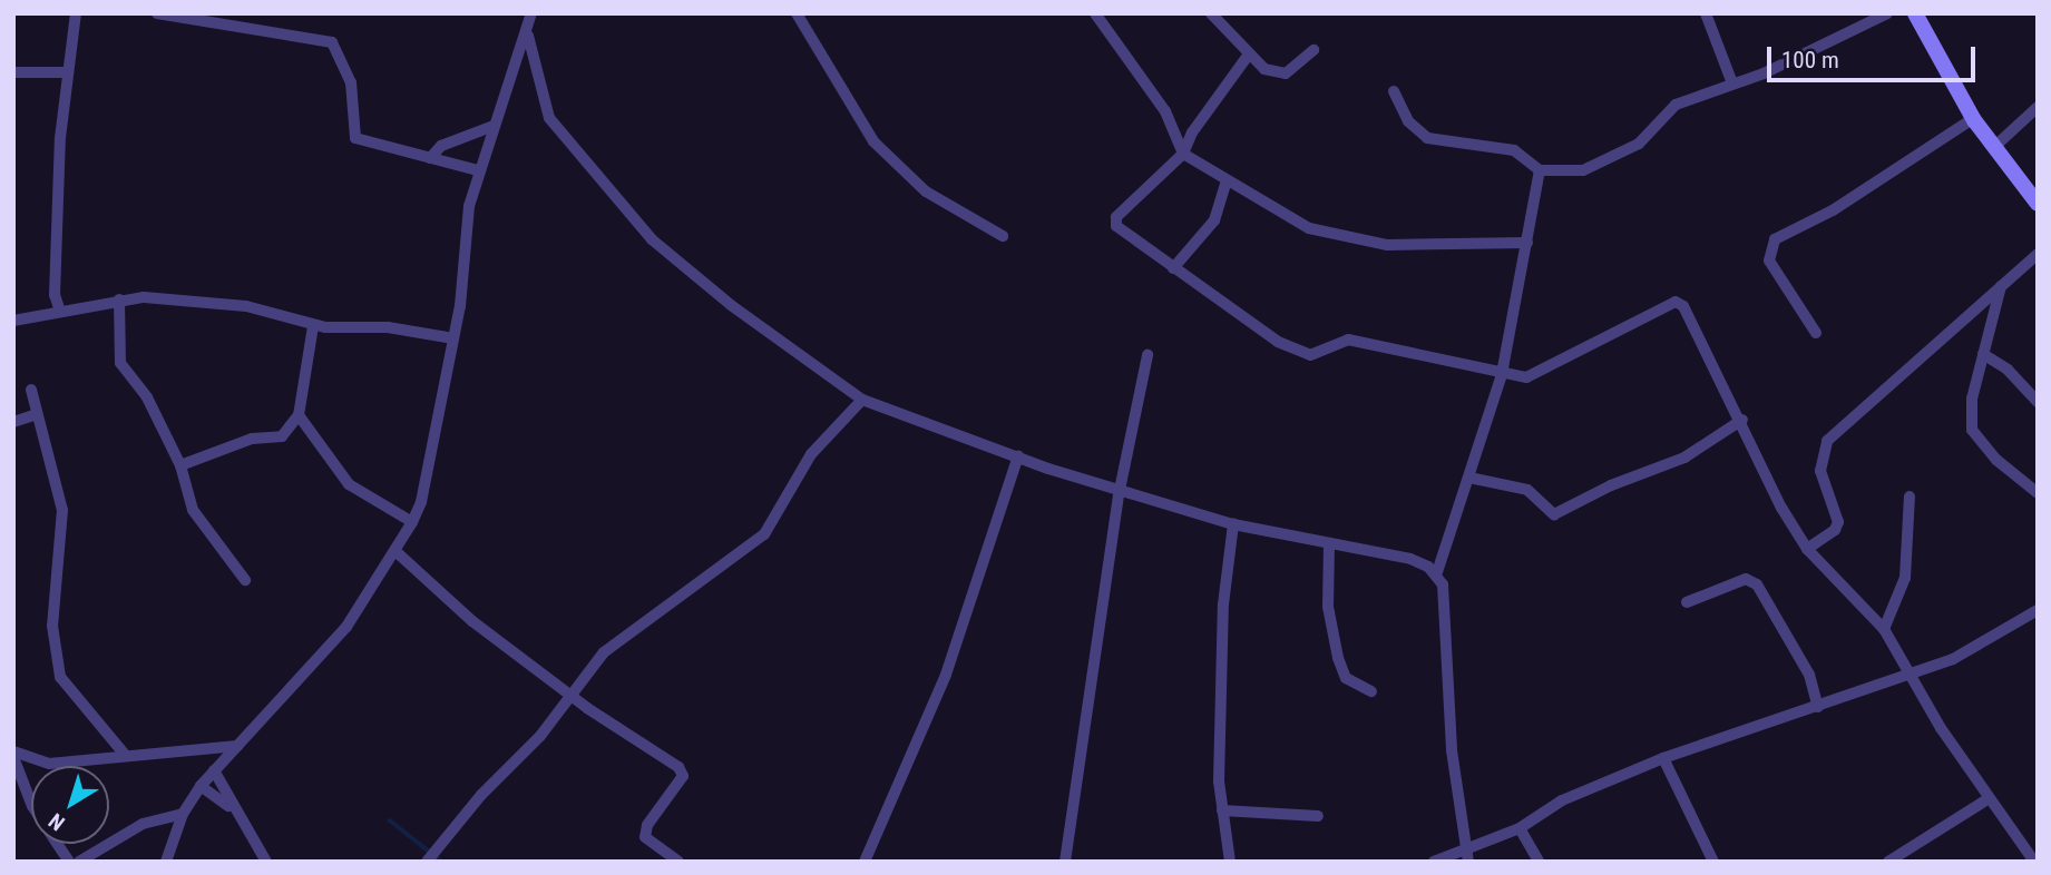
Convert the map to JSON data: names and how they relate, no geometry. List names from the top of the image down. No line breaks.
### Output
{"scale_bar":"100 m","north":"bottom left"}
